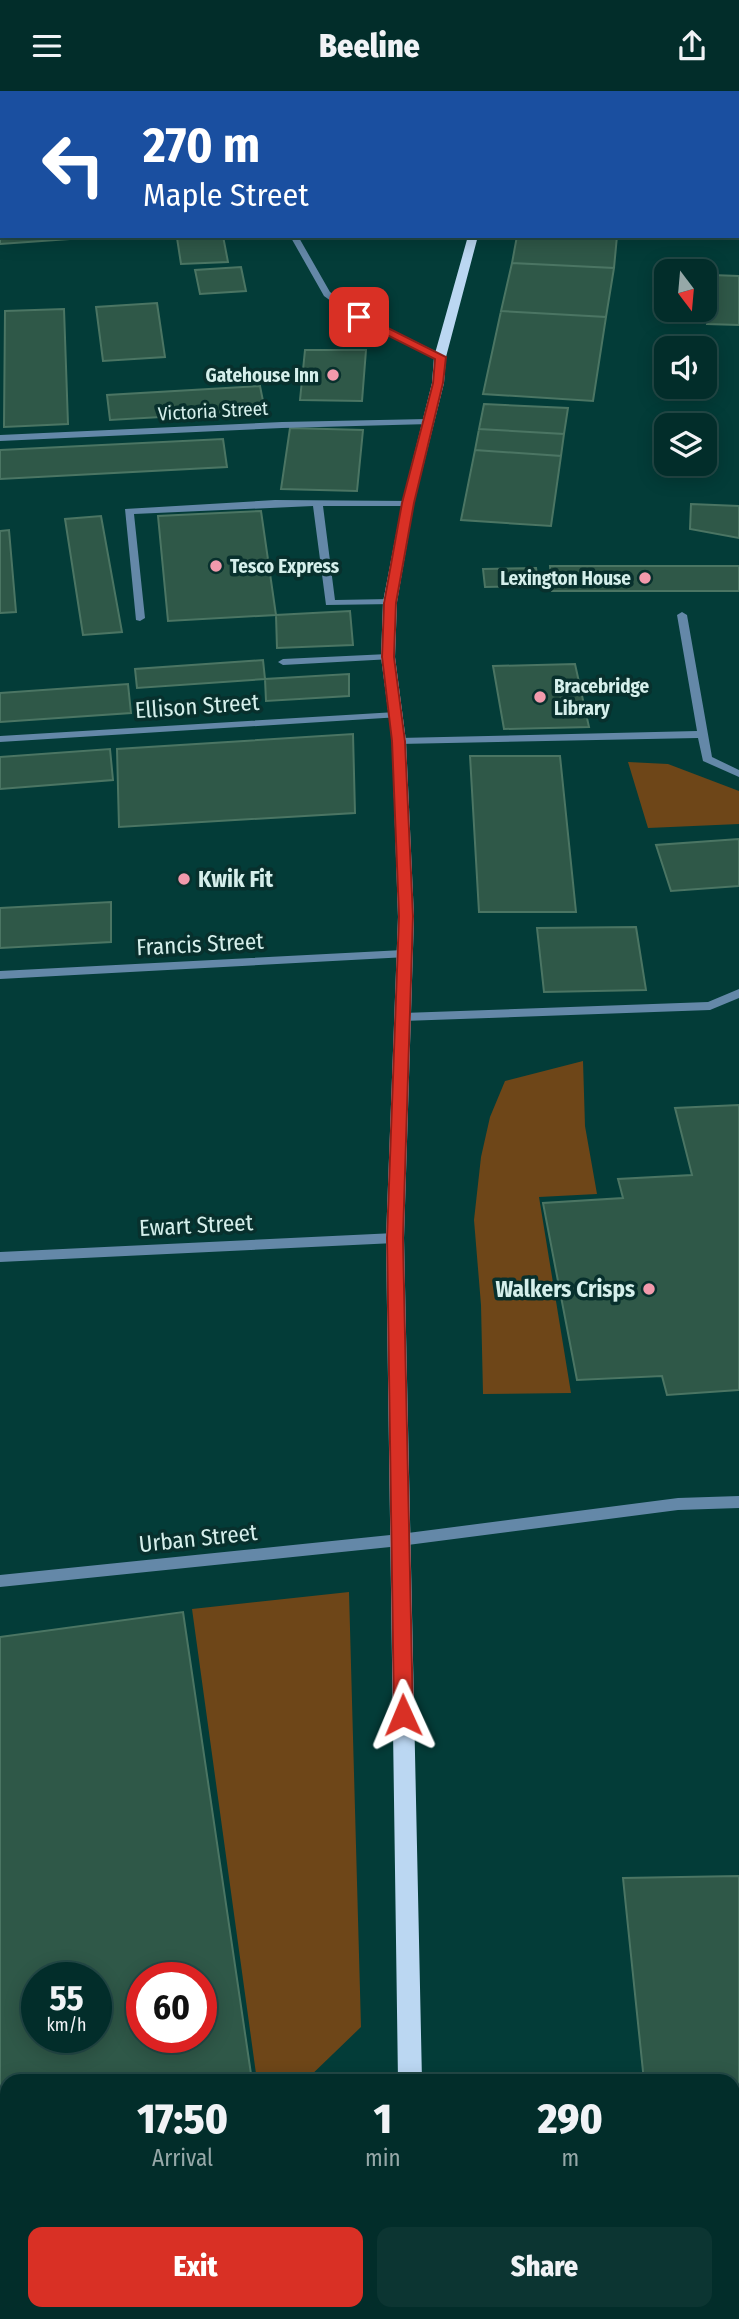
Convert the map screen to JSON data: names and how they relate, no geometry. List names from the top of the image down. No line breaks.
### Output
{"streets":{"street":["Victoria Street","Ellison Street","Francis Street","Ewart Street","Urban Street"]},"places":["Gatehouse Inn","Tesco Express","Lexington House","Bracebridge Library","Kwik Fit","Walkers Crisps"],"north":"bottom","page":{"header":"Beeline","turn":["270 m","Maple Street"],"speed":"55 km/h","limit":"60","eta":["17:50","Arrival","1","min","290","m"],"buttons":["Exit","Share"]}}
